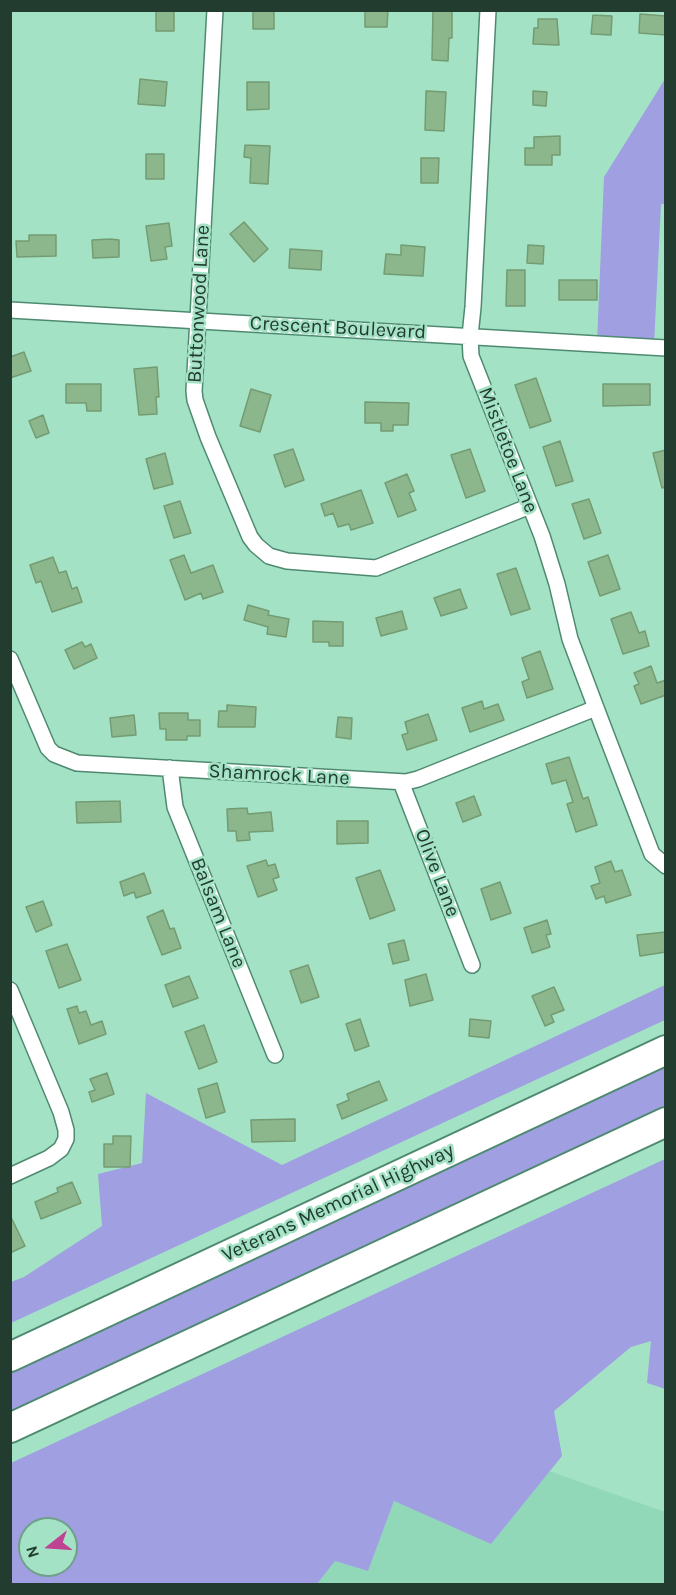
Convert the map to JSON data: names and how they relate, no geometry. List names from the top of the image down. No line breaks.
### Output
{"streets":{"highway":["Veterans Memorial Highway"],"street":["Buttonwood Lane","Crescent Boulevard","Mistletoe Lane","Shamrock Lane","Olive Lane","Balsam Lane"]},"crossings":[["Buttonwood Lane","Crescent Boulevard"],["Buttonwood Lane","Mistletoe Lane"],["Crescent Boulevard","Mistletoe Lane"],["Mistletoe Lane","Shamrock Lane"],["Shamrock Lane","Olive Lane"],["Shamrock Lane","Balsam Lane"]],"north":"left"}
